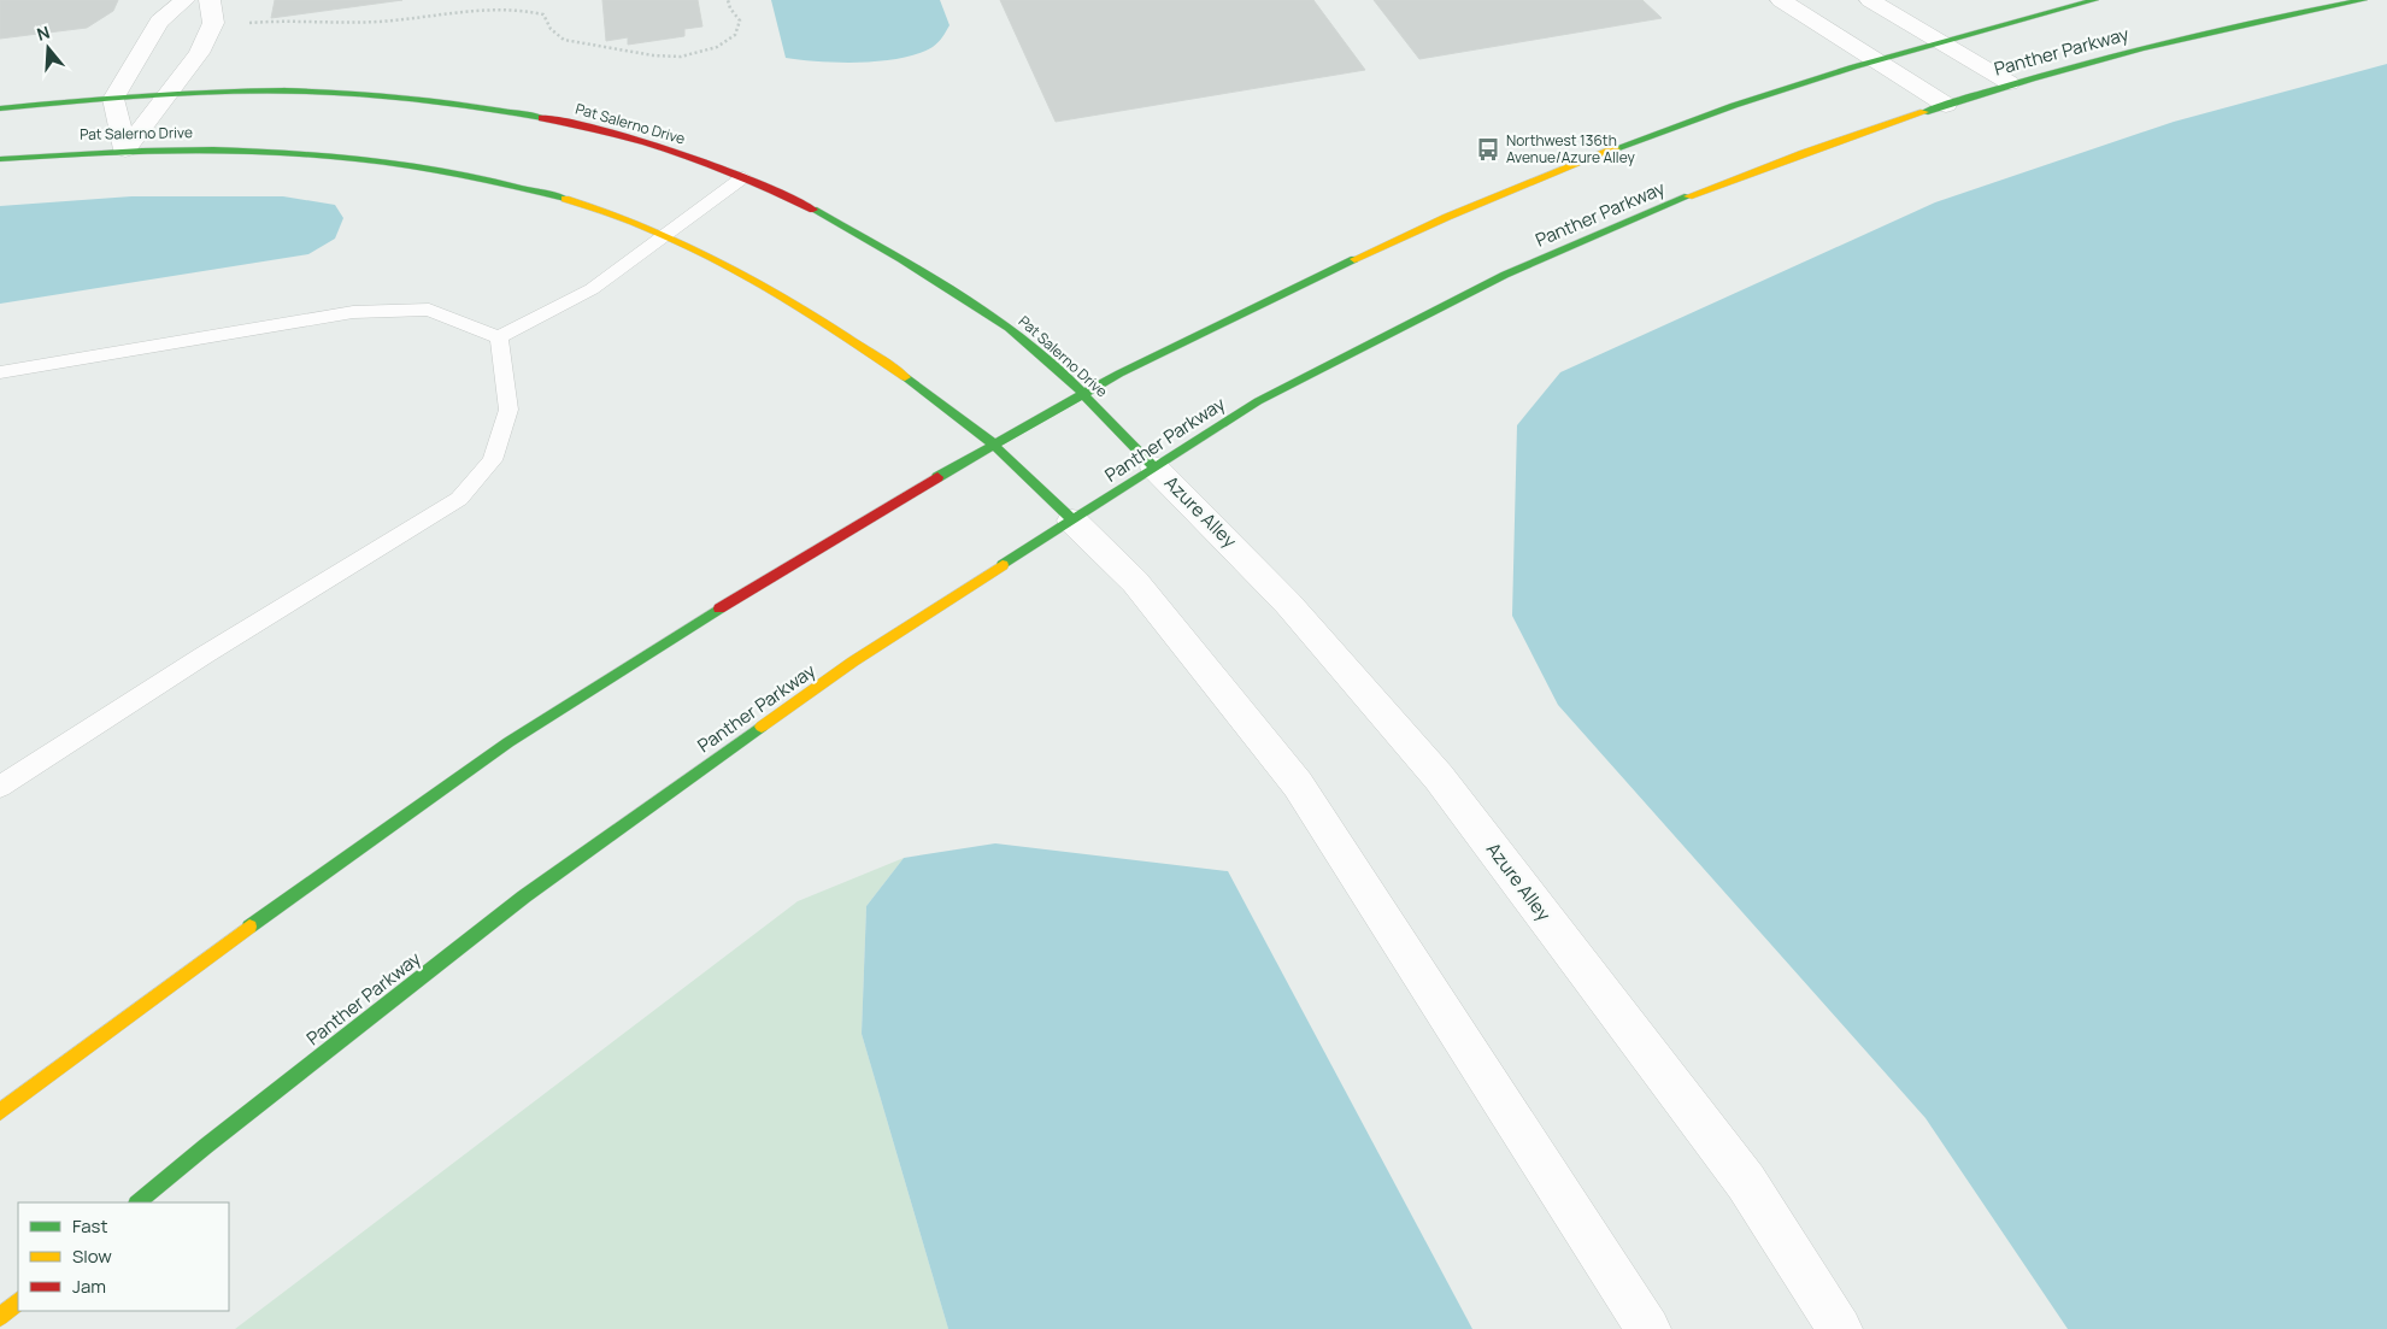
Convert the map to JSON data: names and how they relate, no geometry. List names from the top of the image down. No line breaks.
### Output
{"streets":{"main road":["Panther Parkway","Pat Salerno Drive"],"street":["Azure Alley"]},"crossings":[["Panther Parkway","Pat Salerno Drive"],["Panther Parkway","Azure Alley"],["Pat Salerno Drive","Azure Alley"]],"places":{"bus stop":["Northwest 136th Avenue/Azure Alley"]},"legend":["Fast","Slow","Jam"],"north":"top"}
